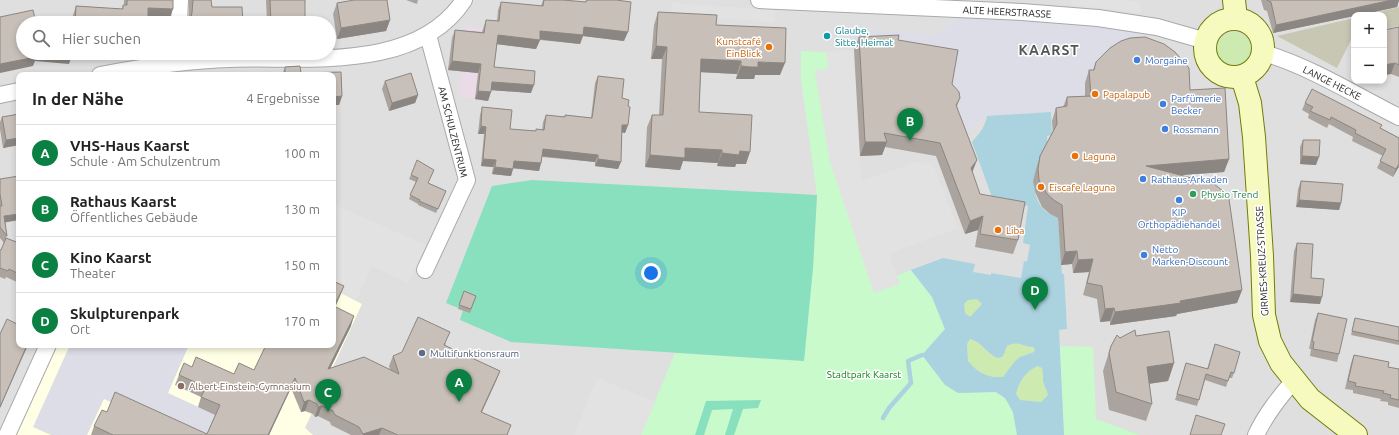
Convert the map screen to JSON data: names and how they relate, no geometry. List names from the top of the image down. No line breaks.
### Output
{"streets":{"street":["ALTE HEERSTRASSE","LANGE HECKE","AM SCHULZENTRUM","GIRMES-KREUZ-STRASSE"]},"crossings":[["ALTE HEERSTRASSE","LANGE HECKE"],["ALTE HEERSTRASSE","GIRMES-KREUZ-STRASSE"],["LANGE HECKE","GIRMES-KREUZ-STRASSE"]],"districts":["KAARST"],"parks":["Stadtpark Kaarst"],"places":["Glaube, Sitte, Heimat","Kunstcafé EinBlick","Morgaine","Papalapub","Parfümerie Becker","Rossmann","Laguna","Rathaus-Arkaden","Eiscafe Laguna","Physio Trend","KIP Orthopädiehandel","Liba","Netto Marken-Discount","Multifunktionsraum","Albert-Einstein-Gymnasium"],"page":{"map_buttons":["+","−"],"search":"Hier suchen","heading":["In der Nähe","4 Ergebnisse"],"pins":["B","D","A","C"],"list":[{"mark":"A","name":"VHS-Haus Kaarst","note":"Schule · Am Schulzentrum","value":"100 m"},{"mark":"B","name":"Rathaus Kaarst","note":"Öffentliches Gebäude","value":"130 m"},{"mark":"C","name":"Kino Kaarst","note":"Theater","value":"150 m"},{"mark":"D","name":"Skulpturenpark","note":"Ort","value":"170 m"}]}}
